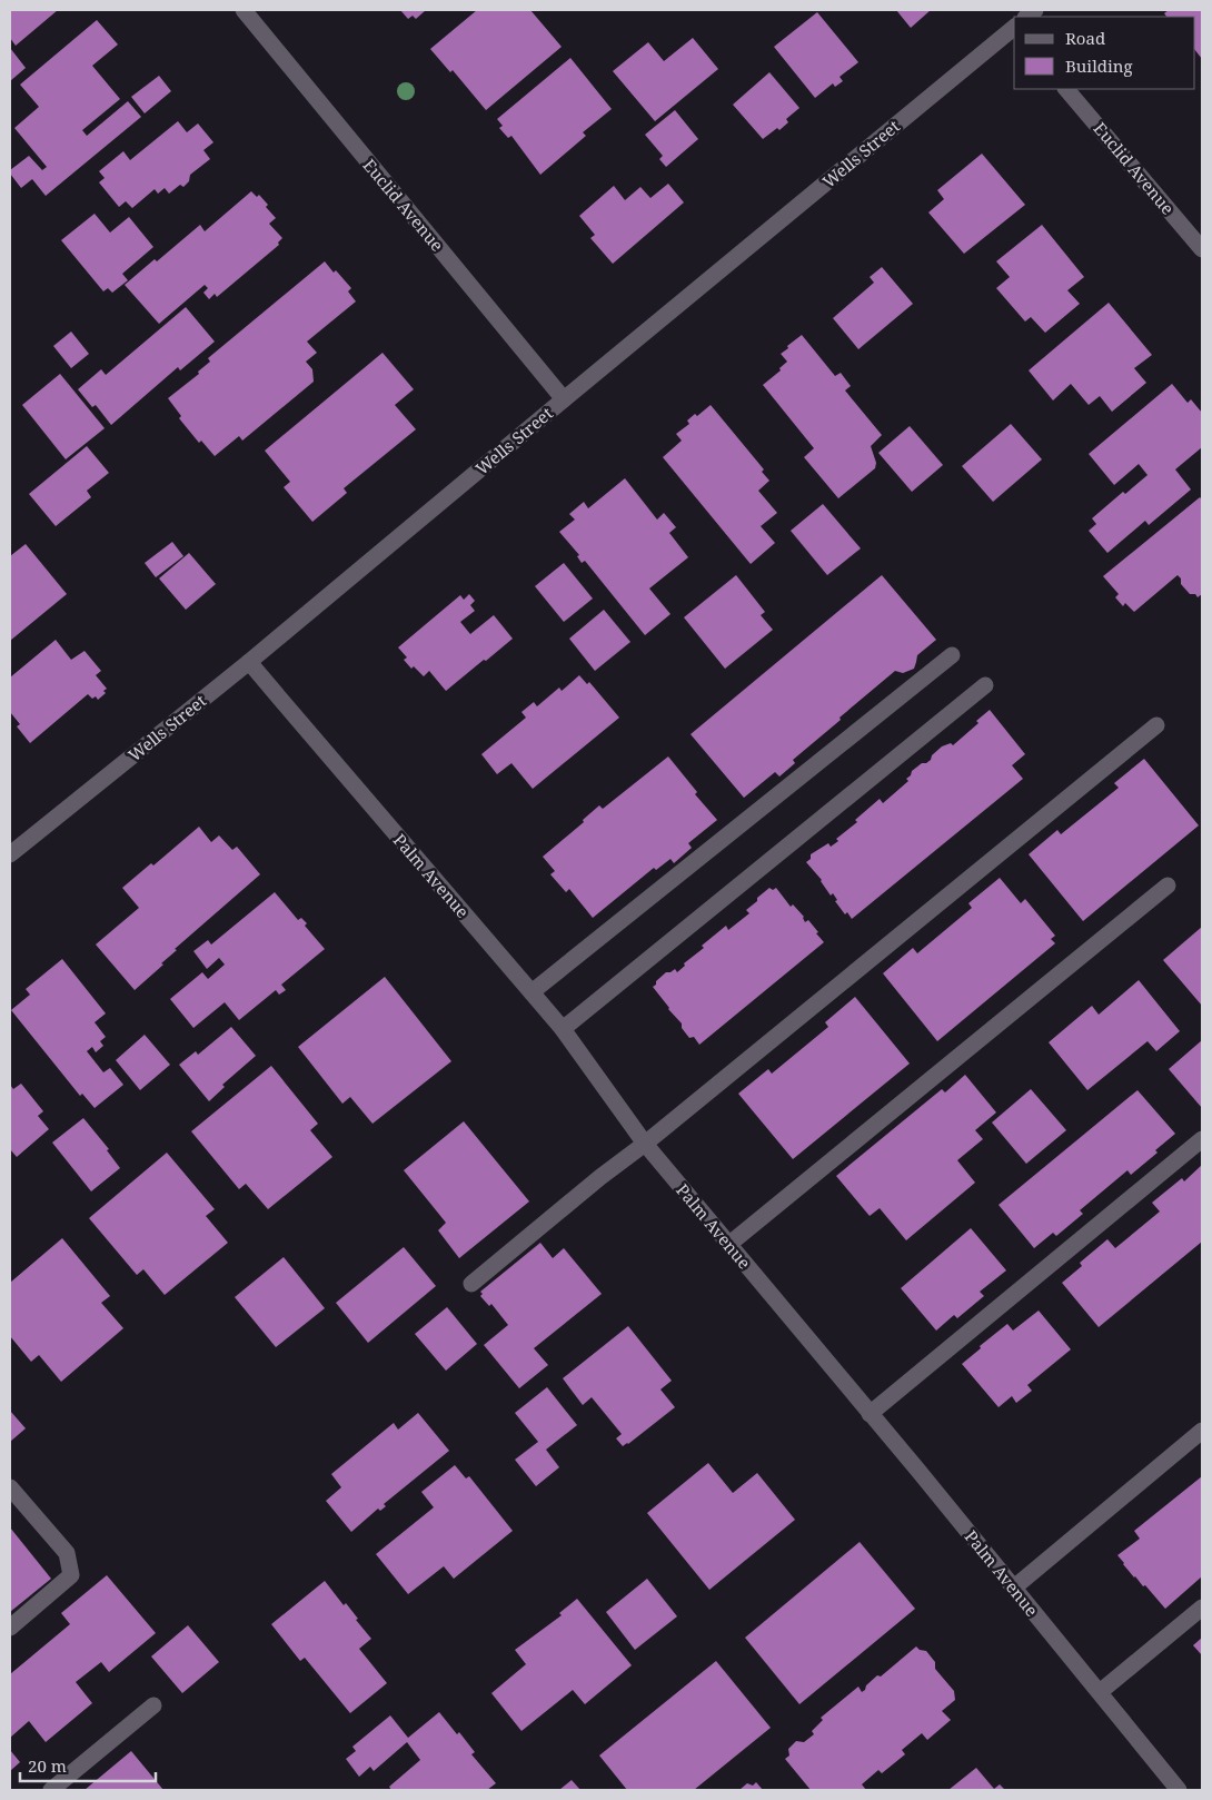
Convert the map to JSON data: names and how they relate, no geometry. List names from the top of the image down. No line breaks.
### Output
{"streets":{"street":["Wells Street","Euclid Avenue","Palm Avenue"]},"crossings":[["Wells Street","Euclid Avenue"],["Wells Street","Palm Avenue"]],"legend":["Road","Building"],"scale_bar":"20 m"}
